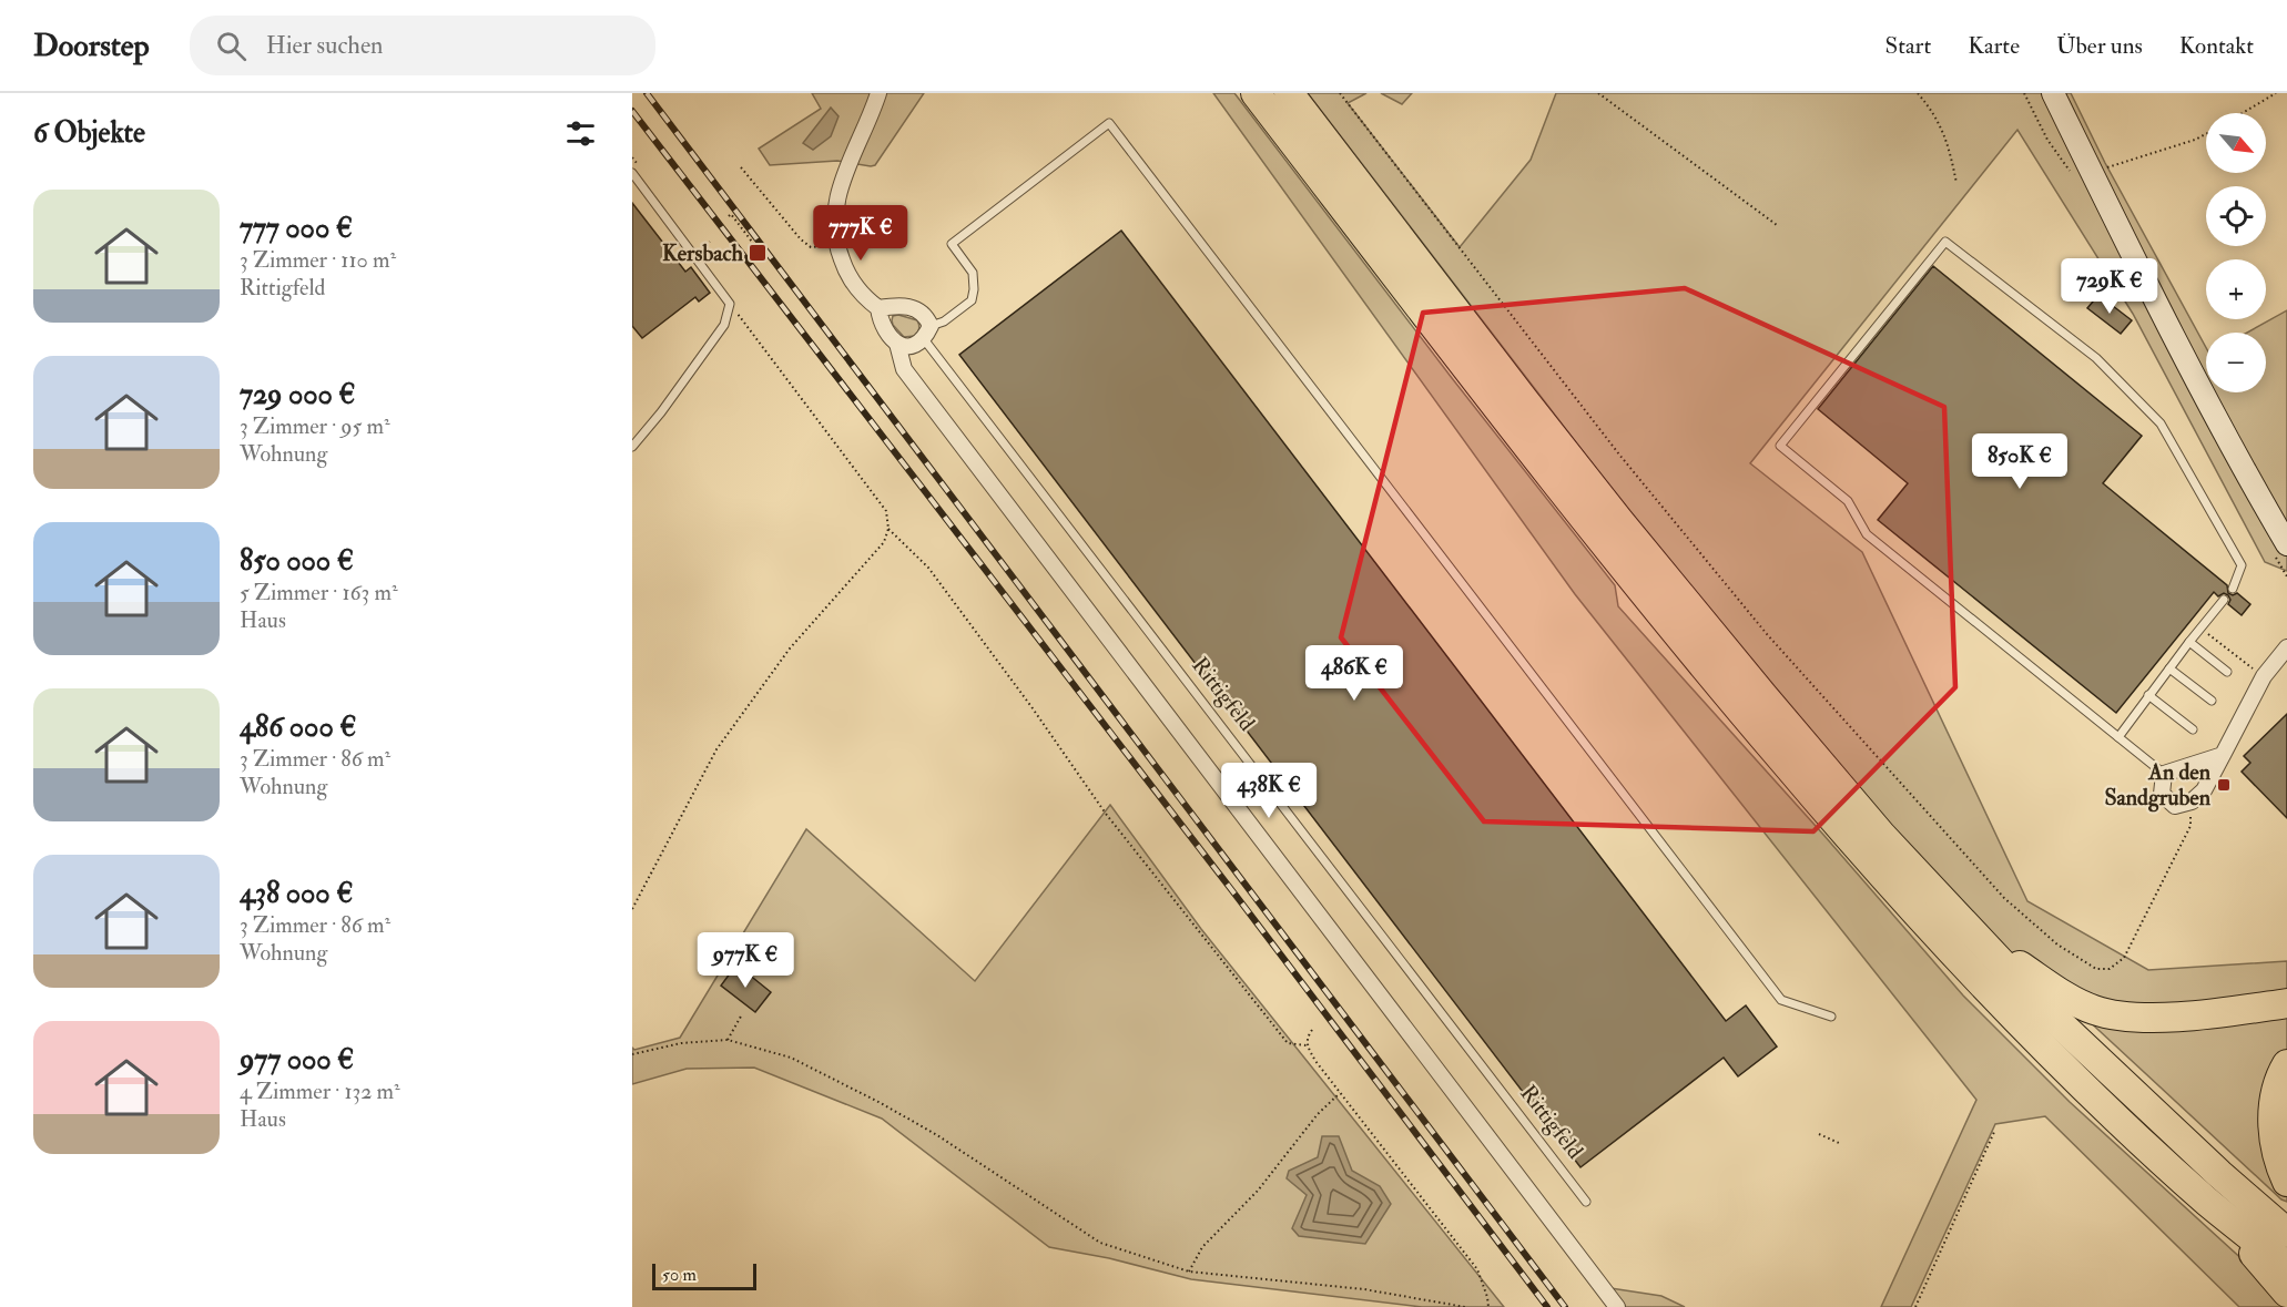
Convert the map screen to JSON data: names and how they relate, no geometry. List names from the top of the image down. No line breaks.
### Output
{"streets":{"street":["Rittigfeld"]},"places":{"transit":["Kersbach","An den Sandgruben"]},"scale_bar":"50 m","north":"bottom right","page":{"header":"Doorstep","search":"Hier suchen","nav":["Start","Karte","Über uns","Kontakt"],"heading":"6 Objekte","map_buttons":["+","−"],"list":[{"name":"777 000 €","note":"3 Zimmer · 110 m² · Rittigfeld"},{"name":"729 000 €","note":"3 Zimmer · 95 m² · Wohnung"},{"name":"850 000 €","note":"5 Zimmer · 163 m² · Haus"},{"name":"486 000 €","note":"3 Zimmer · 86 m² · Wohnung"},{"name":"438 000 €","note":"3 Zimmer · 86 m² · Wohnung"},{"name":"977 000 €","note":"4 Zimmer · 132 m² · Haus"}],"price":["777K €","729K €","850K €","486K €","438K €","977K €"],"scale":"50 m"}}
